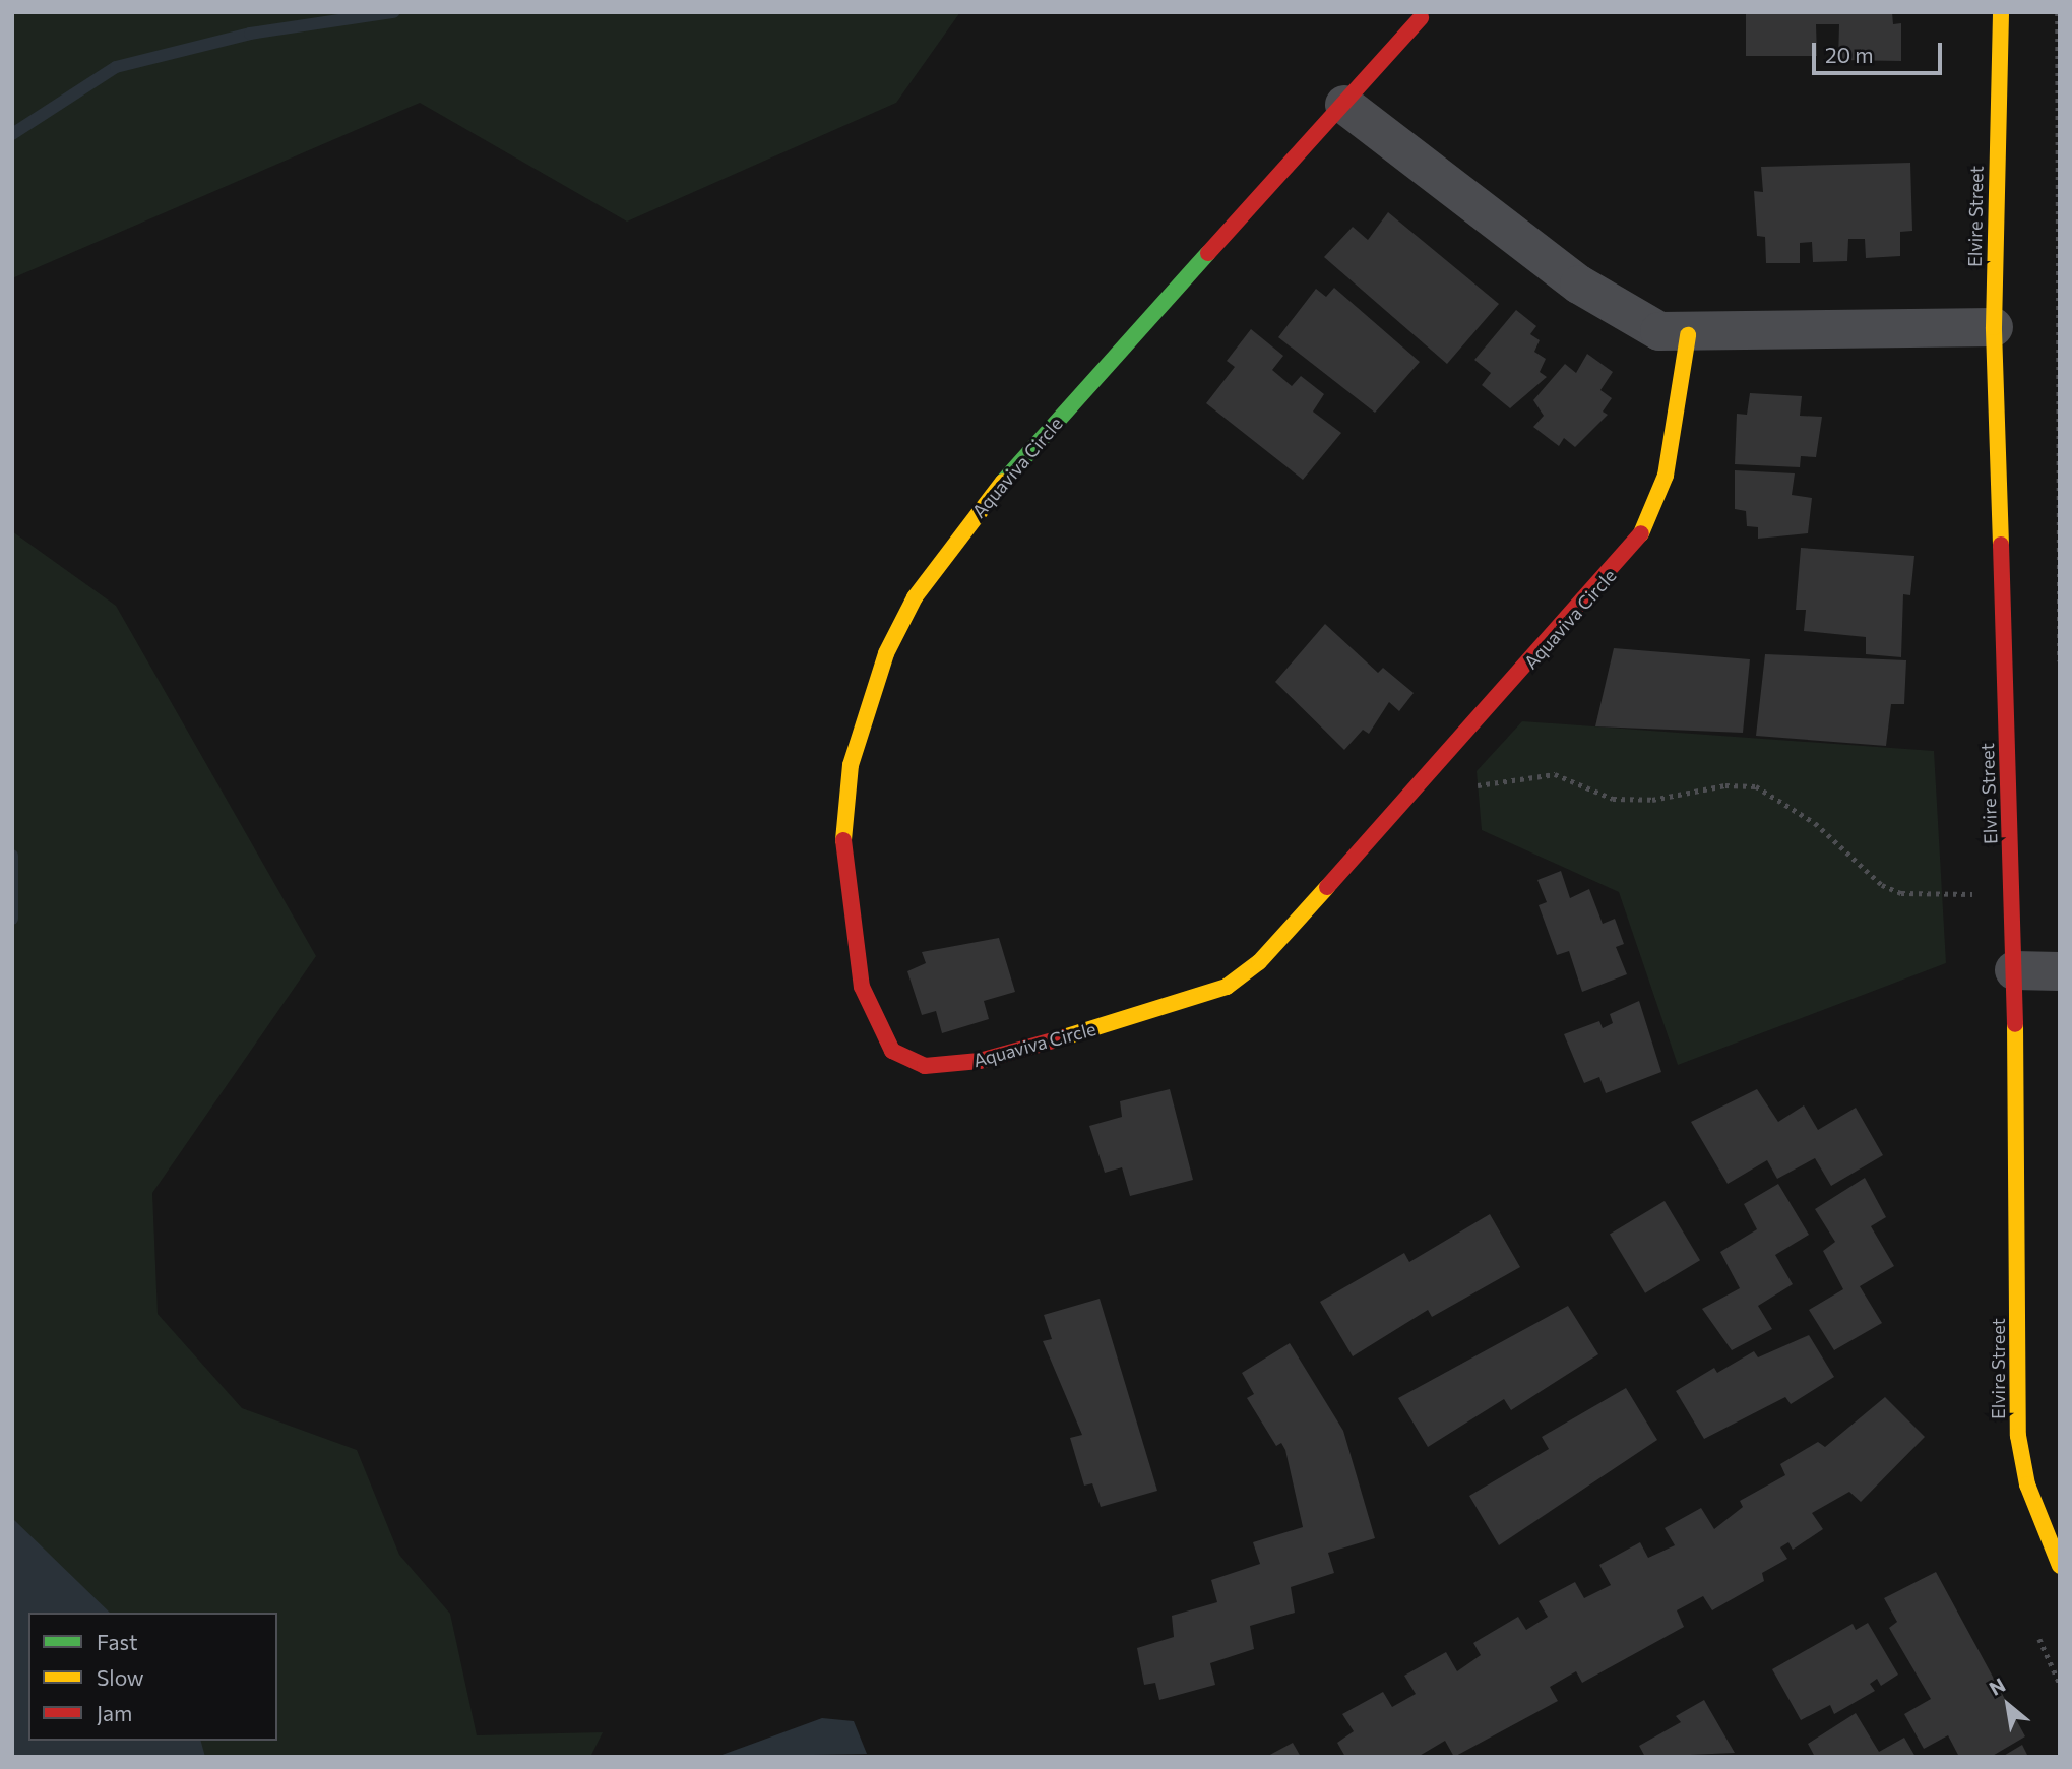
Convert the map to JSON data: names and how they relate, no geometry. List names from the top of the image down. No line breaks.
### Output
{"streets":{"street":["Elvire Street","Aquaviva Circle"]},"legend":["Fast","Slow","Jam"],"scale_bar":"20 m","north":"top left"}
